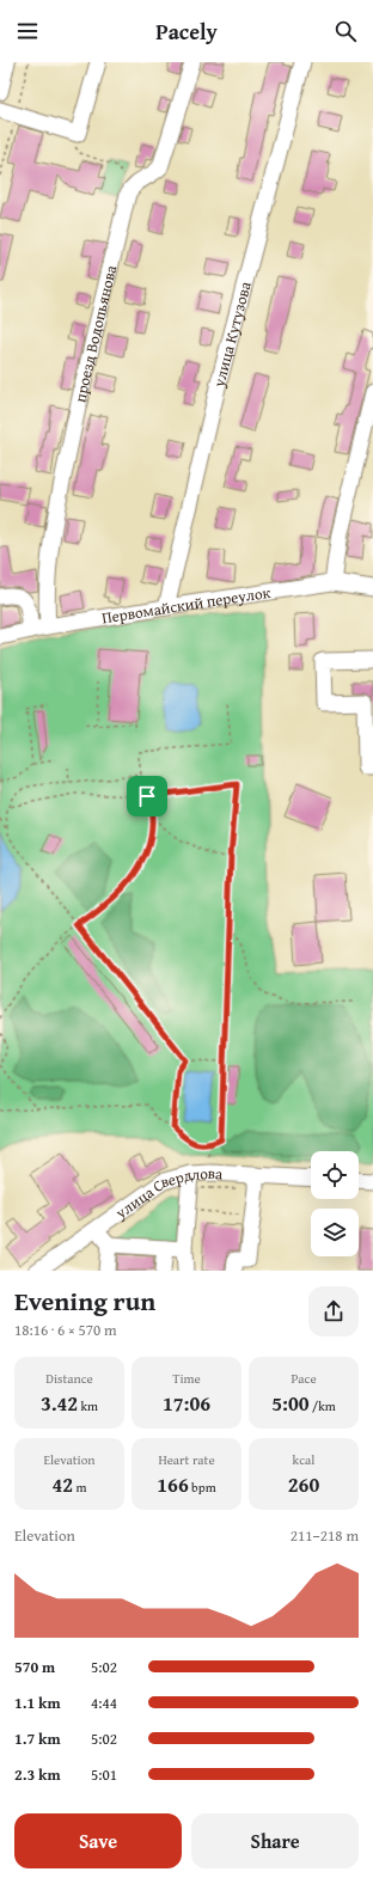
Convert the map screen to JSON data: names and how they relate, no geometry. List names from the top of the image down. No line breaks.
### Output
{"streets":{"street":["проезд Водопьянова","улица Кутузова","Первомайский переулок","улица Свердлова"]},"crossings":[["проезд Водопьянова","Первомайский переулок"],["улица Кутузова","Первомайский переулок"]],"page":{"header":"Pacely","heading":["Evening run","18:16 · 6 × 570 m"],"stats":[["Distance","3.42 km"],["Time","17:06"],["Pace","5:00 /km"],["Elevation","42 m"],["Heart rate","166 bpm"],["kcal","260"]],"chart":["Elevation","211–218 m"],"list":[{"name":"570 m","note":"5:02"},{"name":"1.1 km","note":"4:44"},{"name":"1.7 km","note":"5:02"},{"name":"2.3 km","note":"5:01"}],"buttons":["Save","Share"]}}
